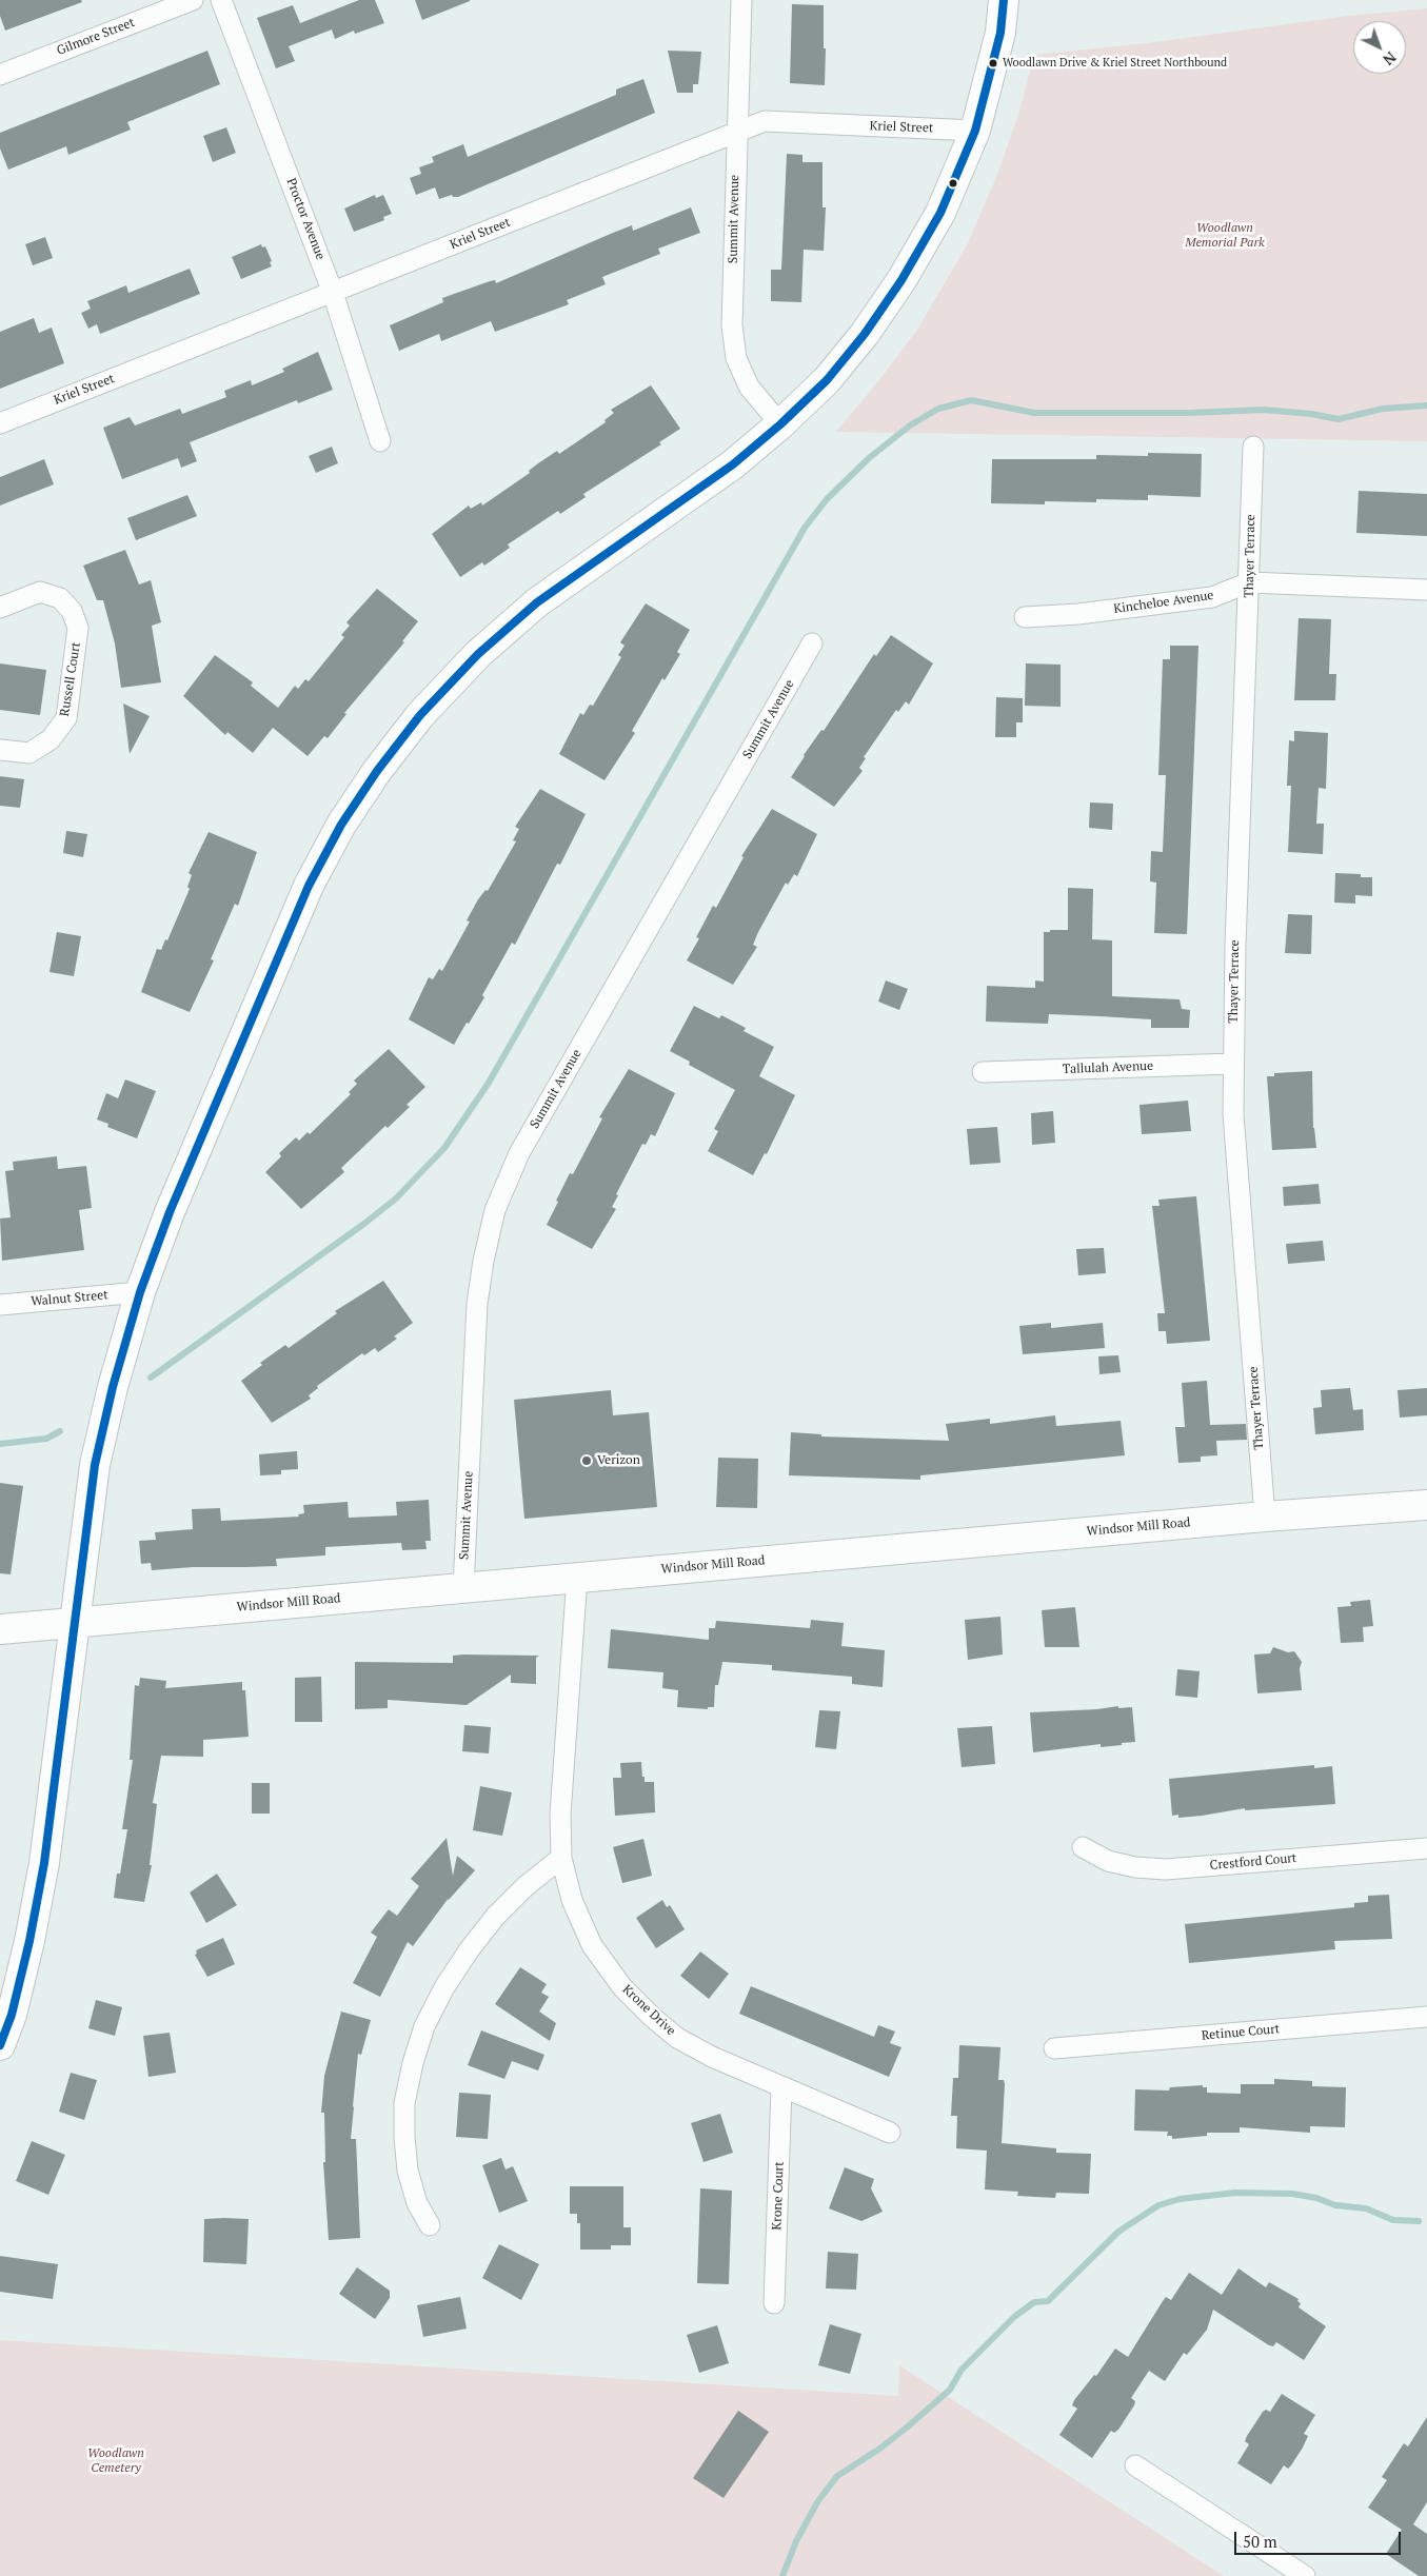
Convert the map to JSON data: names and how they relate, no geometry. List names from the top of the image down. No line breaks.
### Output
{"streets":{"main road":["Windsor Mill Road"],"street":["Gilmore Street","Kriel Street","Proctor Avenue","Summit Avenue","Thayer Terrace","Kincheloe Avenue","Russell Court","Tallulah Avenue","Walnut Street","Crestford Court","Krone Drive","Retinue Court","Krone Court"]},"crossings":[["Kriel Street","Proctor Avenue"],["Kriel Street","Summit Avenue"],["Summit Avenue","Windsor Mill Road"],["Thayer Terrace","Kincheloe Avenue"],["Thayer Terrace","Tallulah Avenue"],["Thayer Terrace","Windsor Mill Road"],["Windsor Mill Road","Krone Drive"],["Krone Drive","Krone Court"]],"parks":["Woodlawn Memorial Park","Woodlawn Cemetery"],"places":["Woodlawn Drive & Kriel Street Northbound","Verizon"],"scale_bar":"50 m","north":"bottom right"}
